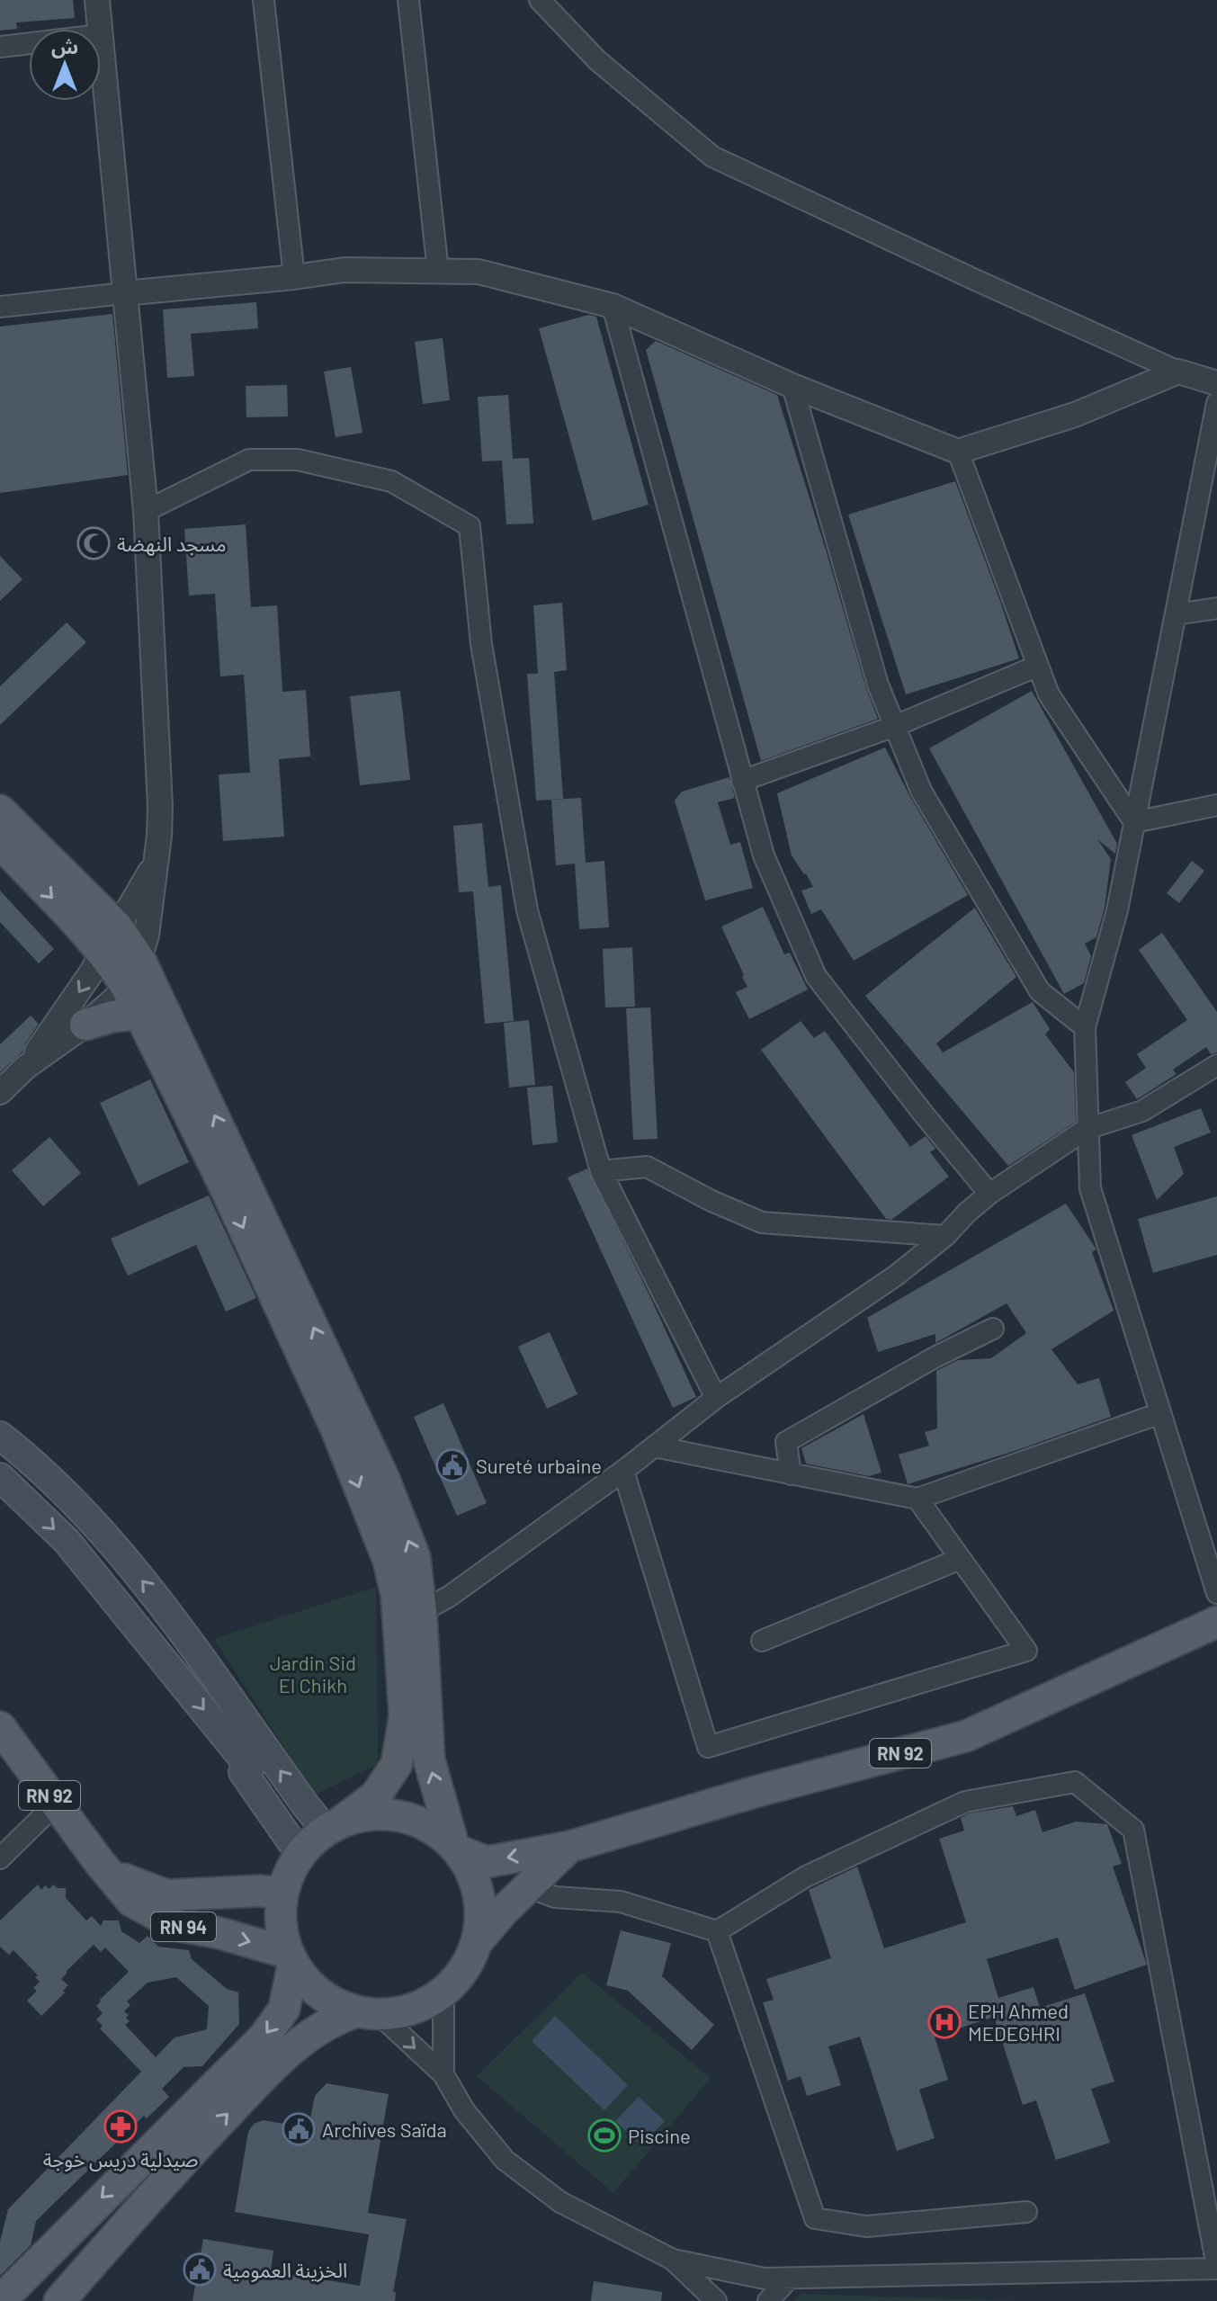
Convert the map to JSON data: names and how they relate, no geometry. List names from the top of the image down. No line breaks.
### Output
{"streets":{"main road":["RN 92","RN 94"]},"crossings":[["RN 92","RN 94"]],"parks":["Jardin Sid El Chikh"],"places":{"mosque":["مسجد النهضة"],"public building":["Sureté urbaine","Archives Saïda","الخزينة العمومية"],"hospital":["EPH Ahmed MEDEGHRI"],"pharmacy":["صيدلية دريس خوجة"],"sports":["Piscine"]},"north":"top"}
